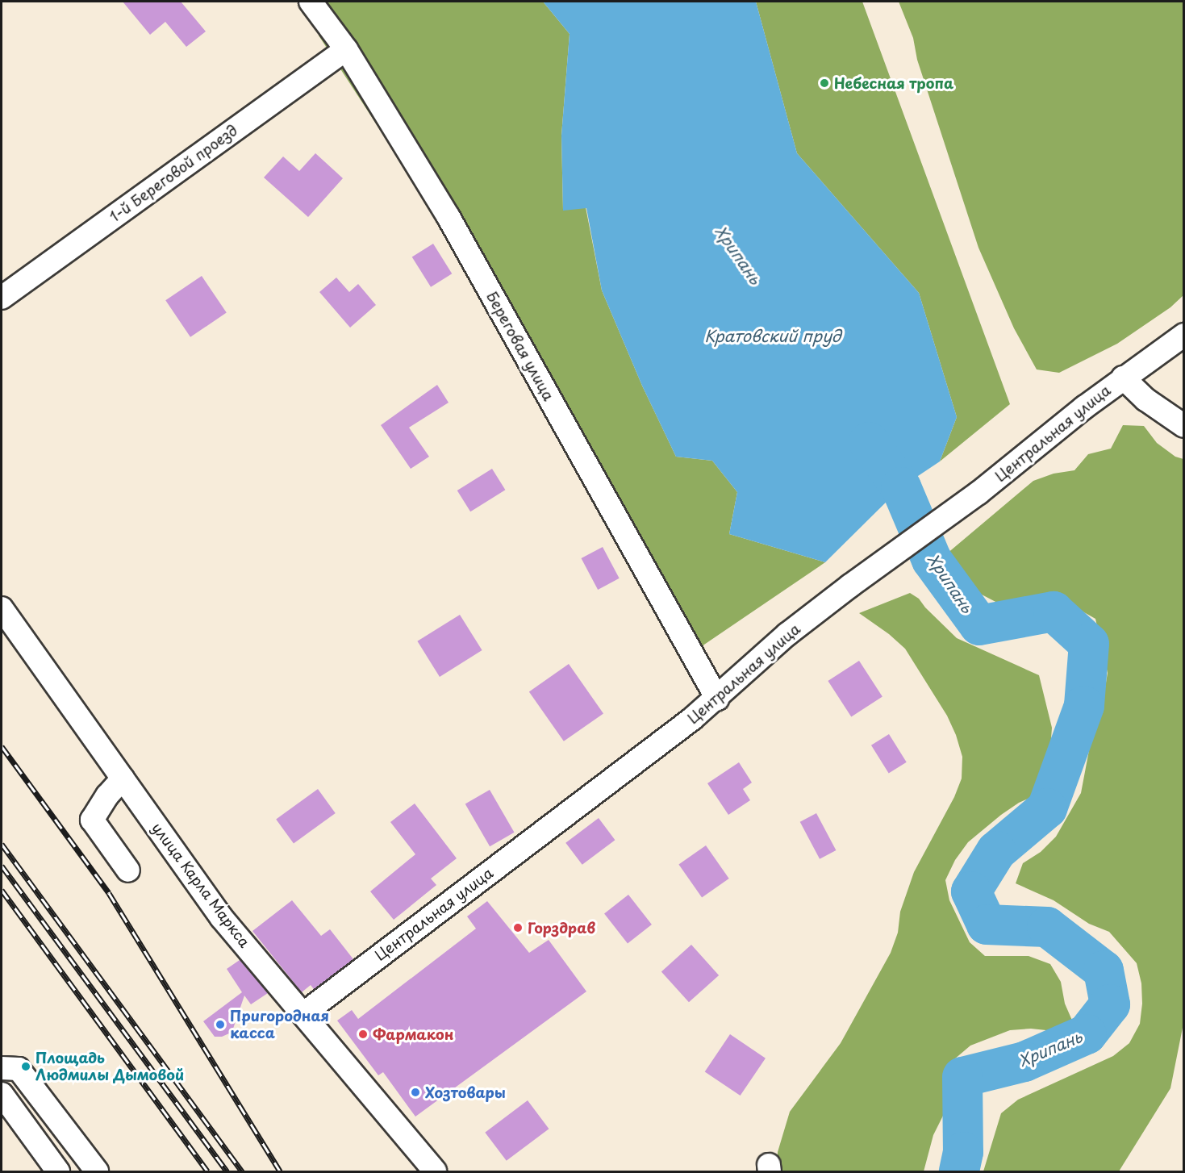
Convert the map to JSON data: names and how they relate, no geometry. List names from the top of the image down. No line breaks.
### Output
{"streets":{"street":["1-й Береговой проезд","Береговая улица","Центральная улица","улица Карла Маркса"]},"crossings":[["1-й Береговой проезд","Береговая улица"],["Береговая улица","Центральная улица"],["Центральная улица","улица Карла Маркса"]],"water":["Хрипань","Кратовский пруд"],"places":["Небесная тропа","Горздрав","Пригородная касса","Фармакон","Площадь Людмилы Дымовой","Хозтовары"]}
